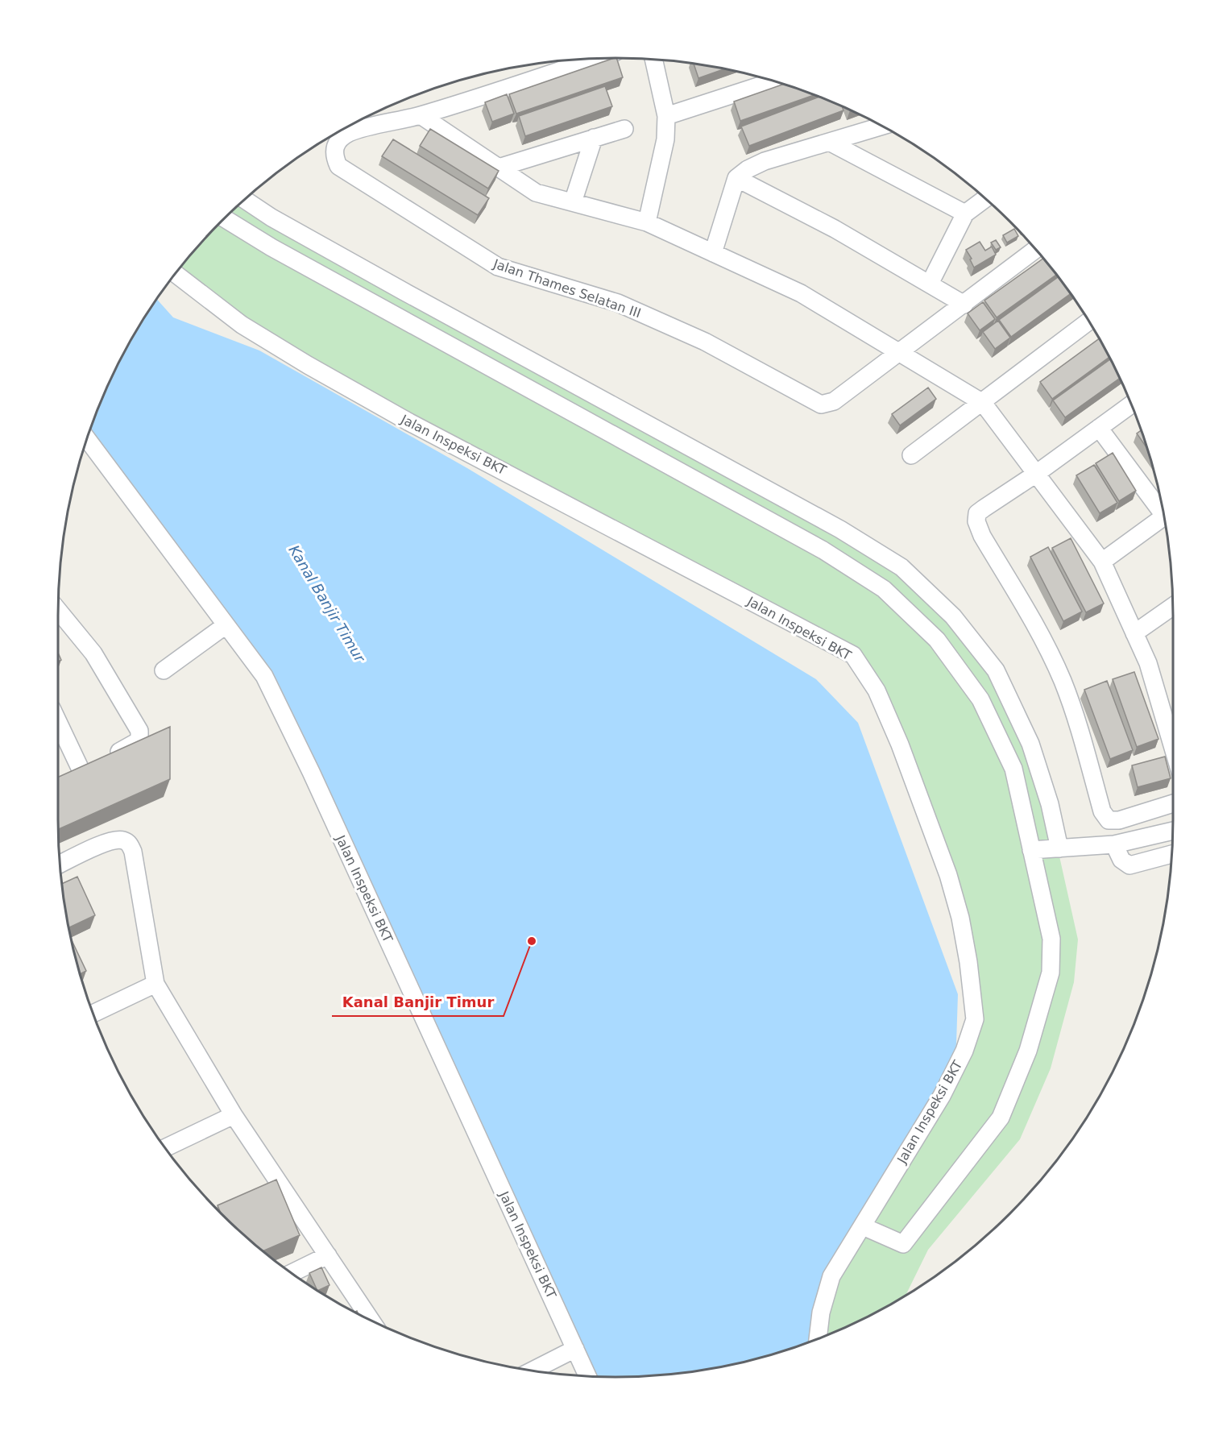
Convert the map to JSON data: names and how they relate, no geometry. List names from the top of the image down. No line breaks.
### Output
{"streets":{"street":["Jalan Thames Selatan III","Jalan Inspeksi BKT"]},"water":["Kanal Banjir Timur"],"places":["Kanal Banjir Timur"]}
